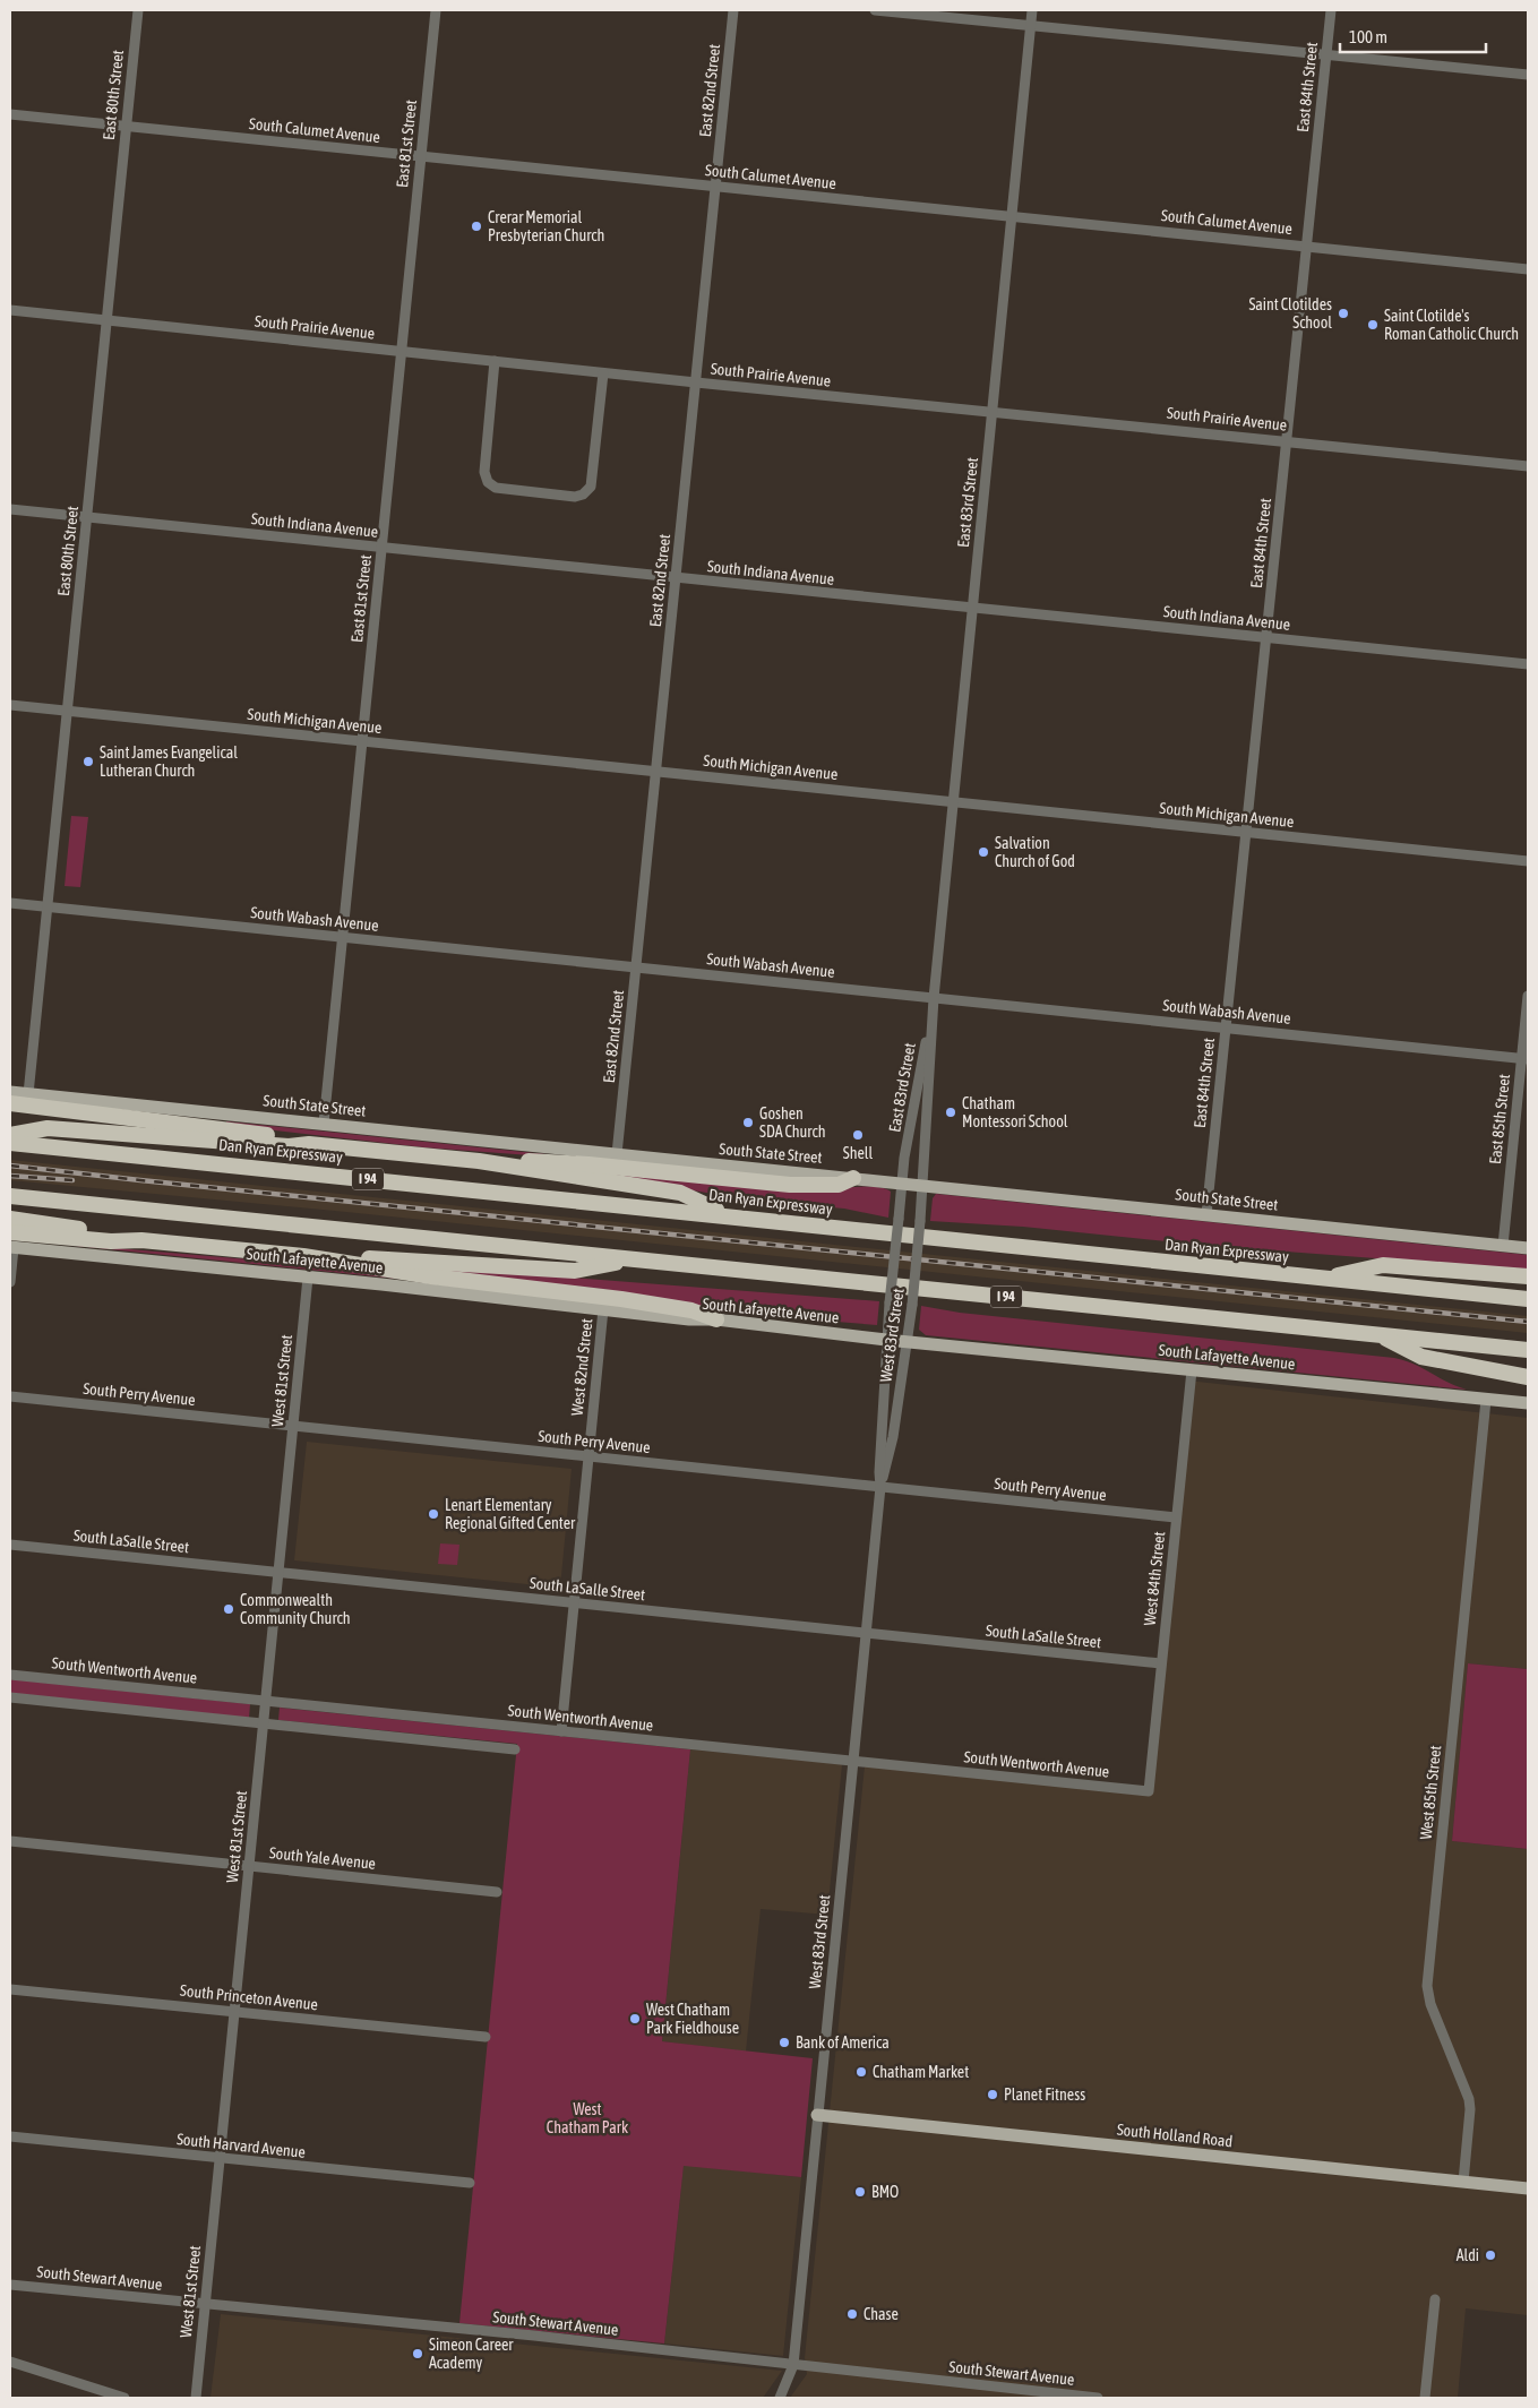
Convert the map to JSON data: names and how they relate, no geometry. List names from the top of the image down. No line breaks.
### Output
{"streets":{"highway":["Dan Ryan Expressway","I 94"],"main road":["South State Street","South Lafayette Avenue","South Holland Road"],"street":["East 84th Street","East 82nd Street","East 80th Street","South Calumet Avenue","East 81st Street","South Prairie Avenue","East 83rd Street","South Indiana Avenue","South Michigan Avenue","South Wabash Avenue","East 85th Street","West 83rd Street","West 82nd Street","West 81st Street","South Perry Avenue","South LaSalle Street","West 84th Street","South Wentworth Avenue","West 85th Street","South Yale Avenue","South Princeton Avenue","South Harvard Avenue","South Stewart Avenue"]},"crossings":[["East 84th Street","South Calumet Avenue"],["East 84th Street","South Prairie Avenue"],["East 84th Street","South Indiana Avenue"],["East 84th Street","South Michigan Avenue"],["East 84th Street","South Wabash Avenue"],["East 84th Street","South State Street"],["East 82nd Street","South Calumet Avenue"],["East 82nd Street","South Prairie Avenue"],["East 82nd Street","South Indiana Avenue"],["East 82nd Street","South Michigan Avenue"],["East 82nd Street","South Wabash Avenue"],["East 82nd Street","South State Street"],["East 80th Street","South Calumet Avenue"],["East 80th Street","South Prairie Avenue"],["East 80th Street","South Indiana Avenue"],["East 80th Street","South Michigan Avenue"],["East 80th Street","South Wabash Avenue"],["East 80th Street","South State Street"],["South Calumet Avenue","East 81st Street"],["South Calumet Avenue","East 83rd Street"],["East 81st Street","South Prairie Avenue"],["East 81st Street","South Indiana Avenue"],["East 81st Street","South Michigan Avenue"],["East 81st Street","South Wabash Avenue"],["East 81st Street","South State Street"],["South Prairie Avenue","East 83rd Street"],["East 83rd Street","South Indiana Avenue"],["East 83rd Street","South Michigan Avenue"],["East 83rd Street","South Wabash Avenue"],["East 83rd Street","South State Street"],["East 83rd Street","West 83rd Street"],["South Wabash Avenue","East 85th Street"],["South State Street","East 85th Street"],["South State Street","West 83rd Street"],["South Lafayette Avenue","West 83rd Street"],["South Lafayette Avenue","West 82nd Street"],["South Lafayette Avenue","West 81st Street"],["South Lafayette Avenue","West 84th Street"],["South Lafayette Avenue","West 85th Street"],["West 83rd Street","South Perry Avenue"],["West 83rd Street","South LaSalle Street"],["West 83rd Street","South Wentworth Avenue"],["West 83rd Street","South Holland Road"],["West 83rd Street","South Stewart Avenue"],["West 82nd Street","South Perry Avenue"],["West 82nd Street","South LaSalle Street"],["West 82nd Street","South Wentworth Avenue"],["West 81st Street","South Perry Avenue"],["West 81st Street","South LaSalle Street"],["West 81st Street","South Wentworth Avenue"],["West 81st Street","South Yale Avenue"],["West 81st Street","South Princeton Avenue"],["West 81st Street","South Harvard Avenue"],["West 81st Street","South Stewart Avenue"],["South Perry Avenue","West 84th Street"],["South LaSalle Street","West 84th Street"],["West 84th Street","South Wentworth Avenue"],["West 85th Street","South Holland Road"]],"parks":["West Chatham Park"],"places":["Crerar Memorial Presbyterian Church","Saint Clotildes School","Saint Clotilde's Roman Catholic Church","Saint James Evangelical Lutheran Church","Salvation Church of God","Chatham Montessori School","Goshen SDA Church","Shell","Lenart Elementary Regional Gifted Center","Commonwealth Community Church","West Chatham Park Fieldhouse","Bank of America","Chatham Market","Planet Fitness","BMO","Aldi","Chase","Simeon Career Academy"],"scale_bar":"100 m"}
